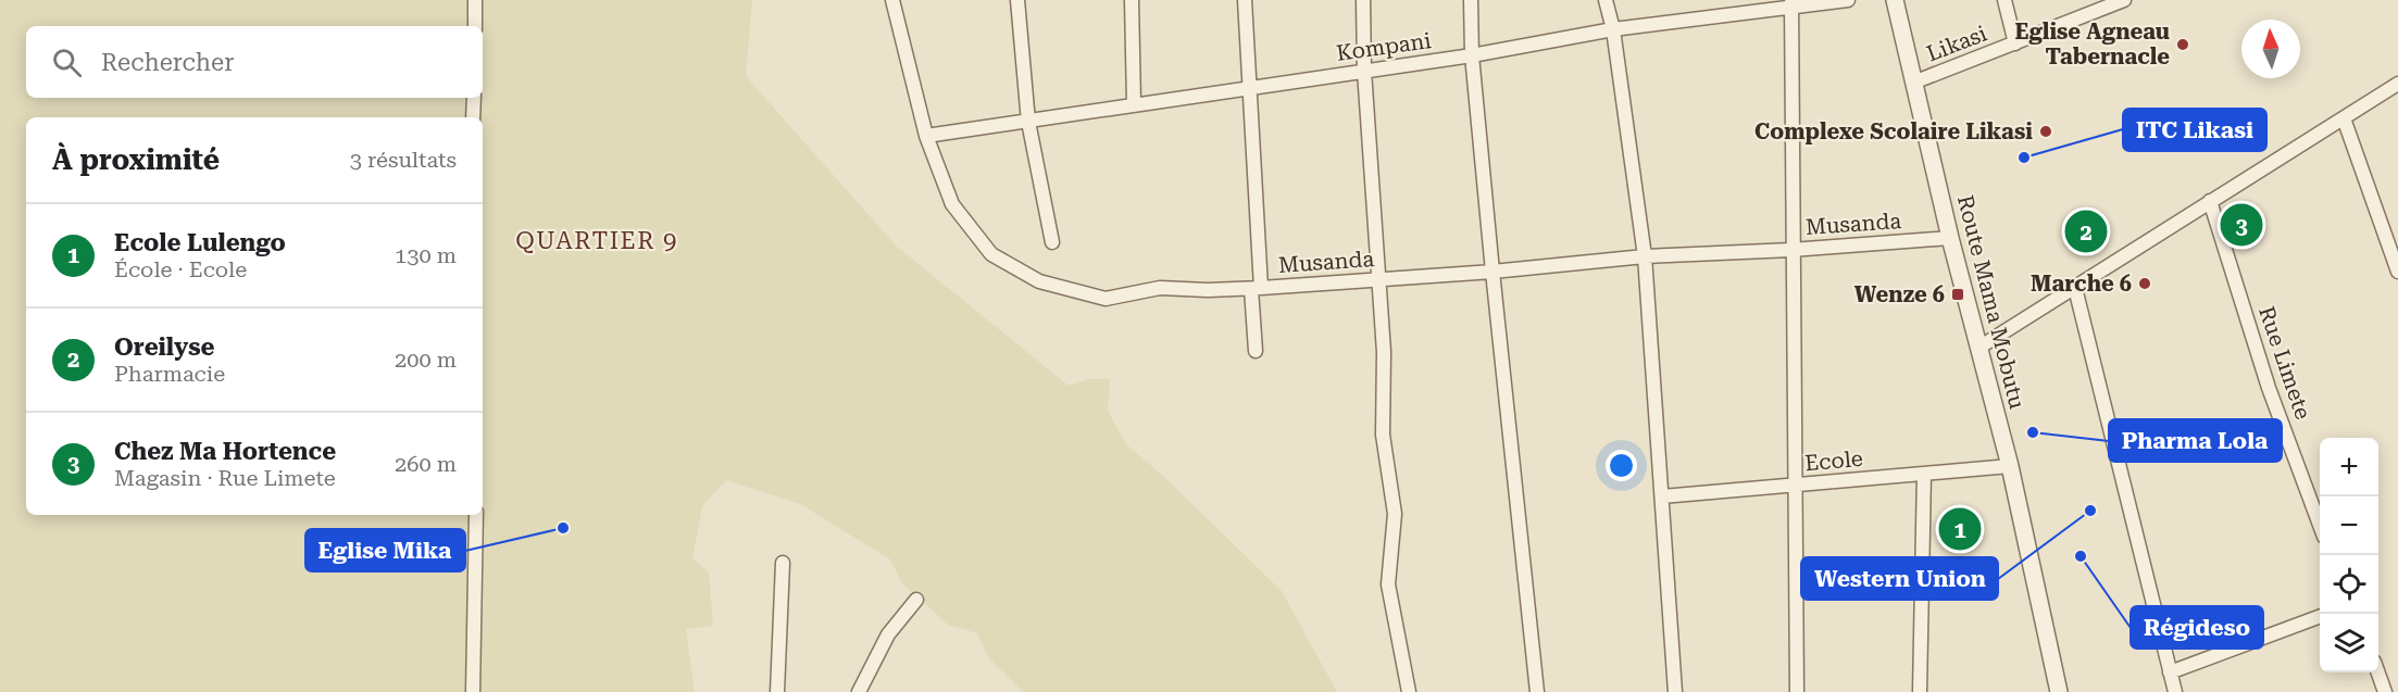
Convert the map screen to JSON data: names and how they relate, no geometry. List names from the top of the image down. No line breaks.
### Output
{"streets":{"street":["Likasi","Kompani","Musanda","Route Mama Mobutu","Rue Limete","Ecole"]},"crossings":[["Likasi","Route Mama Mobutu"],["Kompani","Musanda"],["Musanda","Route Mama Mobutu"],["Route Mama Mobutu","Ecole"]],"districts":["QUARTIER 9"],"places":{"other":["Eglise Agneau Tabernacle","Complexe Scolaire Likasi","ITC Likasi","Marche 6","Pharma Lola","Western Union","Eglise Mika","Régideso"],"transit":["Wenze 6"]},"north":"top","page":{"search":"Rechercher","heading":["À proximité","3 résultats"],"pins":["3","2","1"],"list":[{"mark":"1","name":"Ecole Lulengo","note":"École · Ecole","value":"130 m"},{"mark":"2","name":"Oreilyse","note":"Pharmacie","value":"200 m"},{"mark":"3","name":"Chez Ma Hortence","note":"Magasin · Rue Limete","value":"260 m"}],"map_buttons":["+","−"]}}
